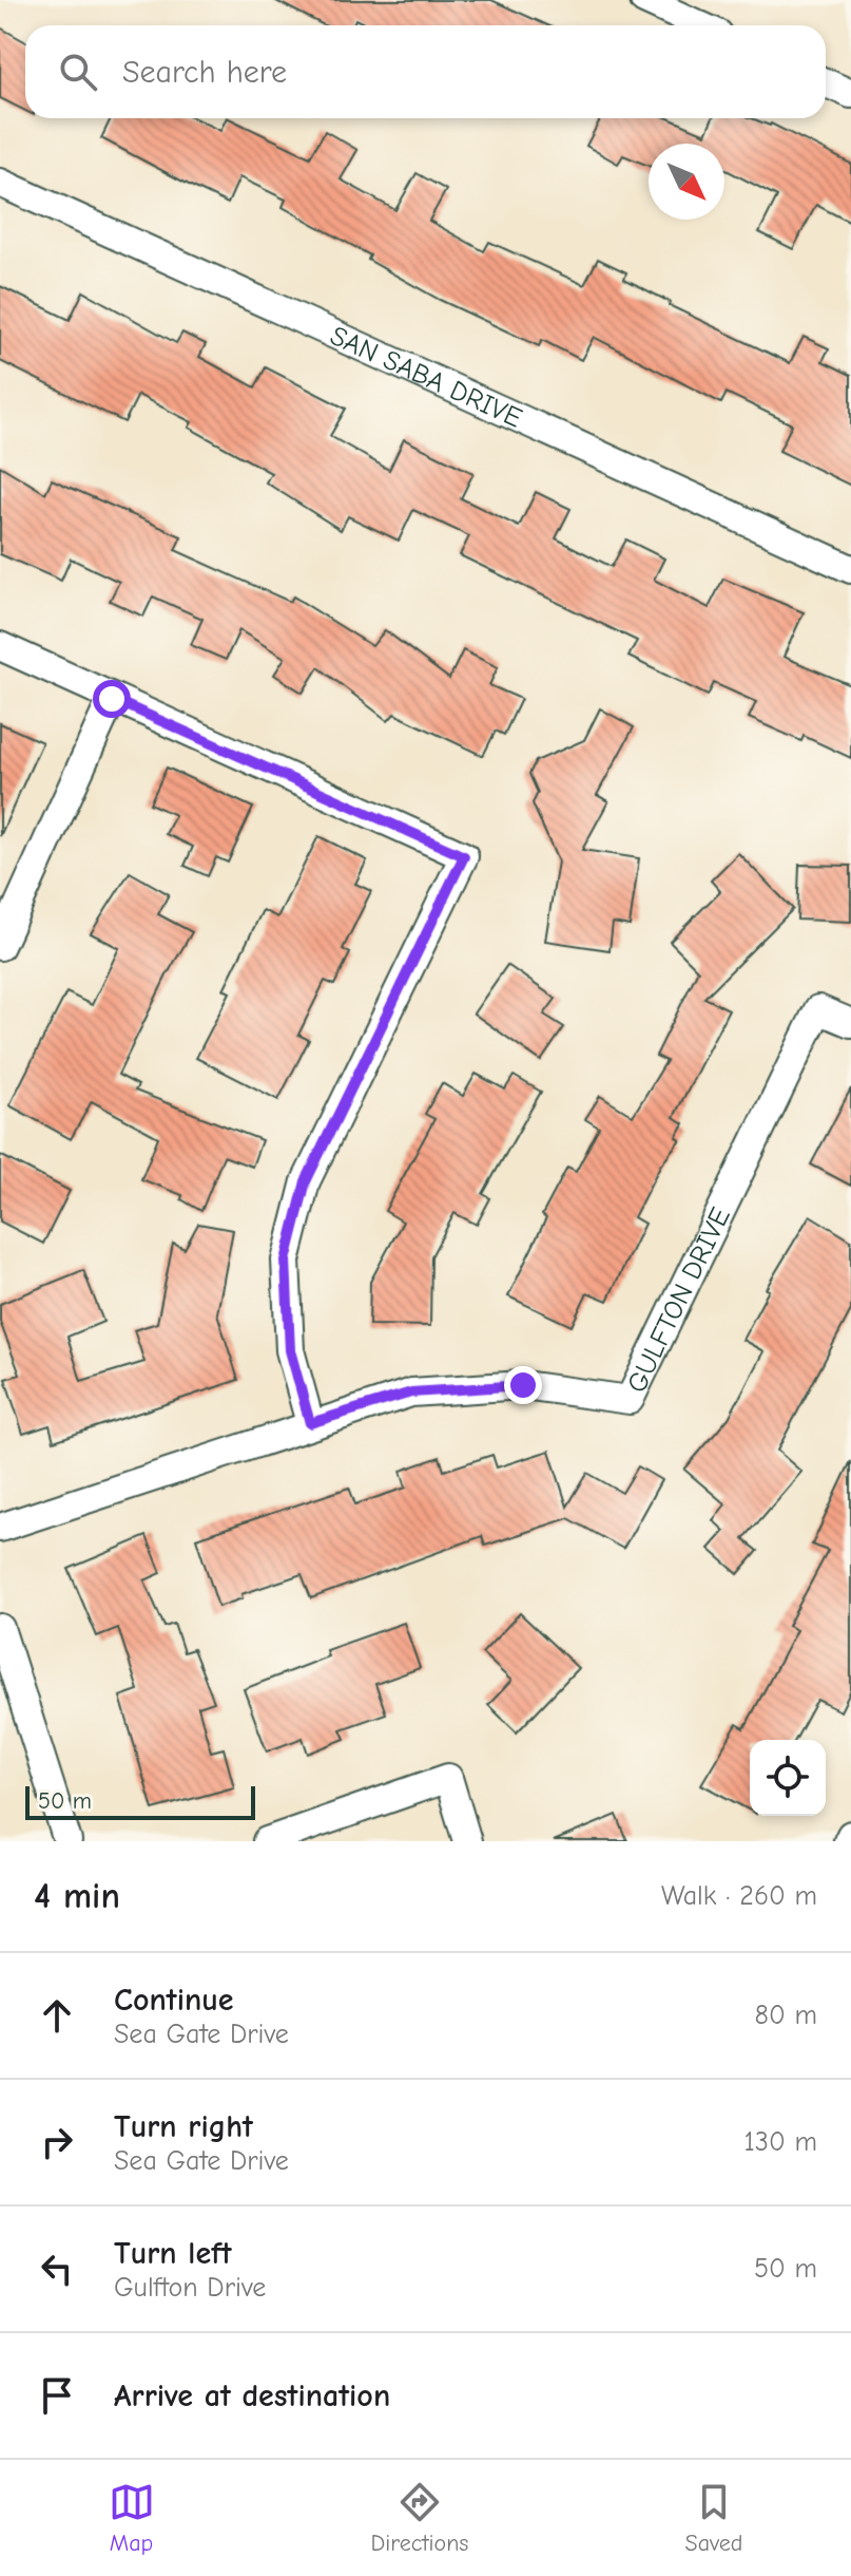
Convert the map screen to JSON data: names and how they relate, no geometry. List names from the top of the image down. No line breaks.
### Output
{"streets":{"street":["SAN SABA DRIVE","GULFTON DRIVE"]},"scale_bar":"50 m","north":"bottom right","page":{"search":"Search here","scale":"50 m","heading":["4 min","Walk · 260 m"],"list":[["Continue","Sea Gate Drive","80 m"],["Turn right","Sea Gate Drive","130 m"],["Turn left","Gulfton Drive","50 m"],"Arrive at destination"],"nav":["Map","Directions","Saved"]}}
